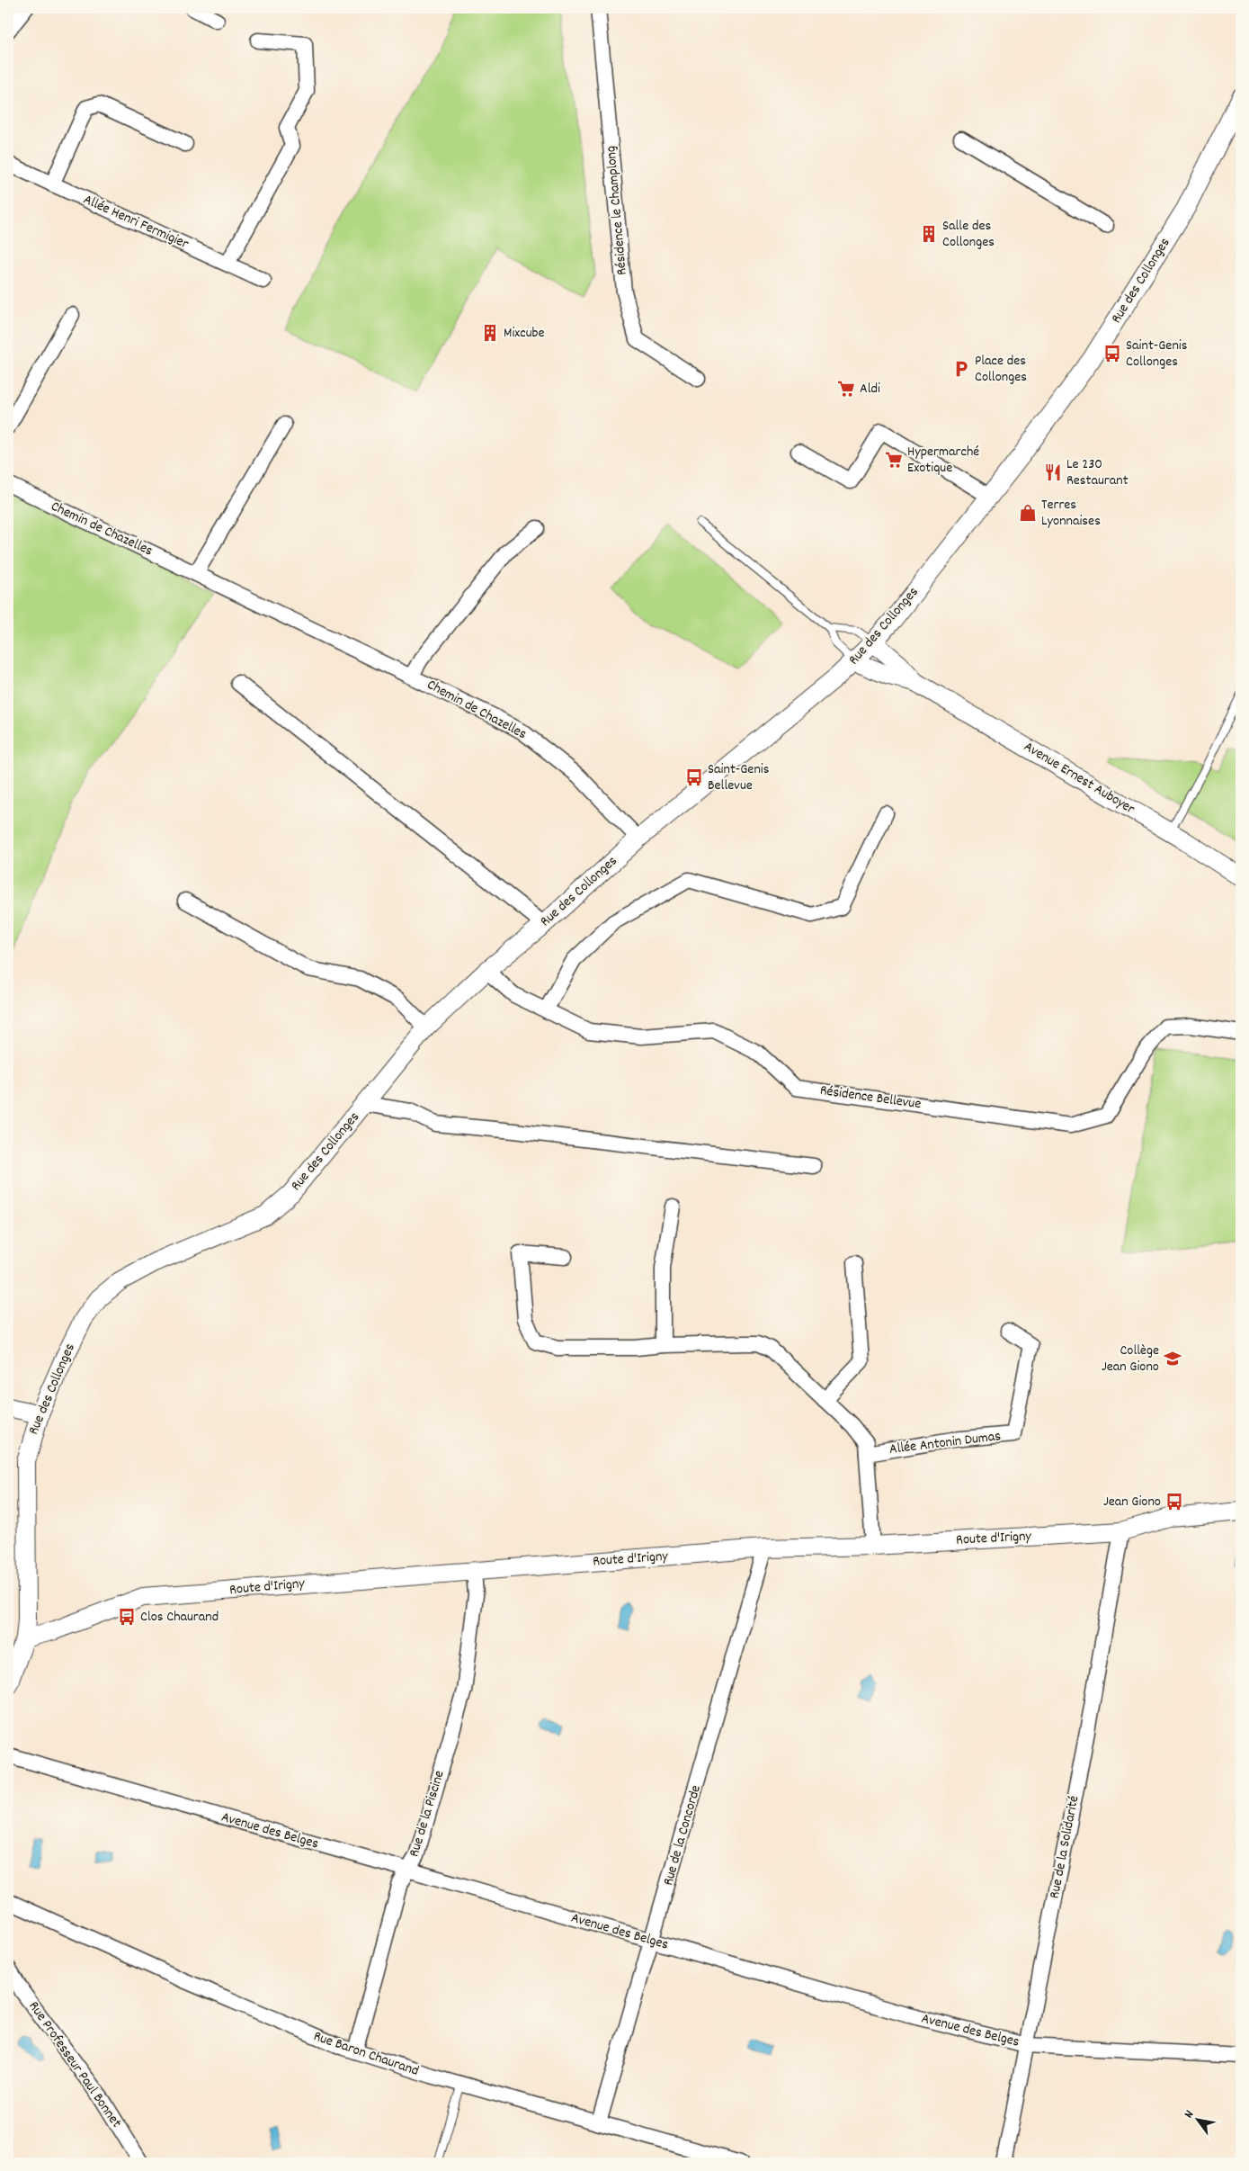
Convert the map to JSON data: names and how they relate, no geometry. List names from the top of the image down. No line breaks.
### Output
{"streets":{"street":["Résidence le Champlong","Allée Henri Fermigier","Rue des Collonges","Chemin de Chazelles","Avenue Ernest Auboyer","Résidence Bellevue","Allée Antonin Dumas","Route d'Irigny","Rue de la Piscine","Avenue des Belges","Rue de la Concorde","Rue de la Solidarité","Rue Baron Chaurand","Rue Professeur Paul Bonnet"]},"crossings":[["Rue des Collonges","Chemin de Chazelles"],["Rue des Collonges","Avenue Ernest Auboyer"],["Rue des Collonges","Résidence Bellevue"],["Rue des Collonges","Route d'Irigny"],["Route d'Irigny","Rue de la Piscine"],["Route d'Irigny","Rue de la Concorde"],["Route d'Irigny","Rue de la Solidarité"],["Rue de la Piscine","Avenue des Belges"],["Rue de la Piscine","Rue Baron Chaurand"],["Avenue des Belges","Rue de la Concorde"],["Avenue des Belges","Rue de la Solidarité"],["Rue de la Concorde","Rue Baron Chaurand"]],"places":{"building":["Salle des Collonges","Mixcube"],"bus stop":["Saint-Genis Collonges","Saint-Genis Bellevue","Jean Giono","Clos Chaurand"],"parking":["Place des Collonges"],"supermarket":["Aldi","Hypermarché Exotique"],"restaurant":["Le 230 Restaurant"],"shop":["Terres Lyonnaises"],"school or university":["Collège Jean Giono"]},"north":"top left"}
